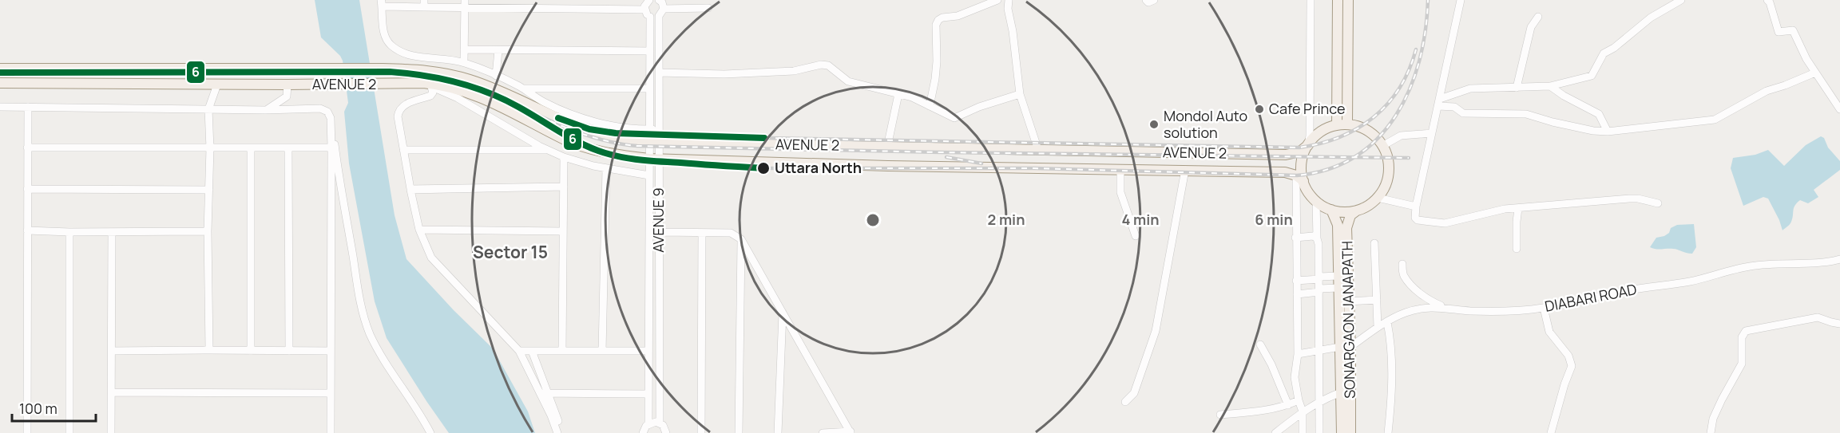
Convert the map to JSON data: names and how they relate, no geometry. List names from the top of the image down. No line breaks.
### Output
{"streets":{"main road":["AVENUE 2","SONARGAON JANAPATH"],"street":["AVENUE 9","DIABARI ROAD"]},"crossings":[["AVENUE 2","AVENUE 9"],["AVENUE 2","SONARGAON JANAPATH"],["DIABARI ROAD","SONARGAON JANAPATH"]],"districts":["Sector 15"],"places":["Cafe Prince","Mondol Auto solution","Uttara North"],"lines":["metro line 6"],"scale_bar":"100 m","rings":["2 min","4 min","6 min"]}
